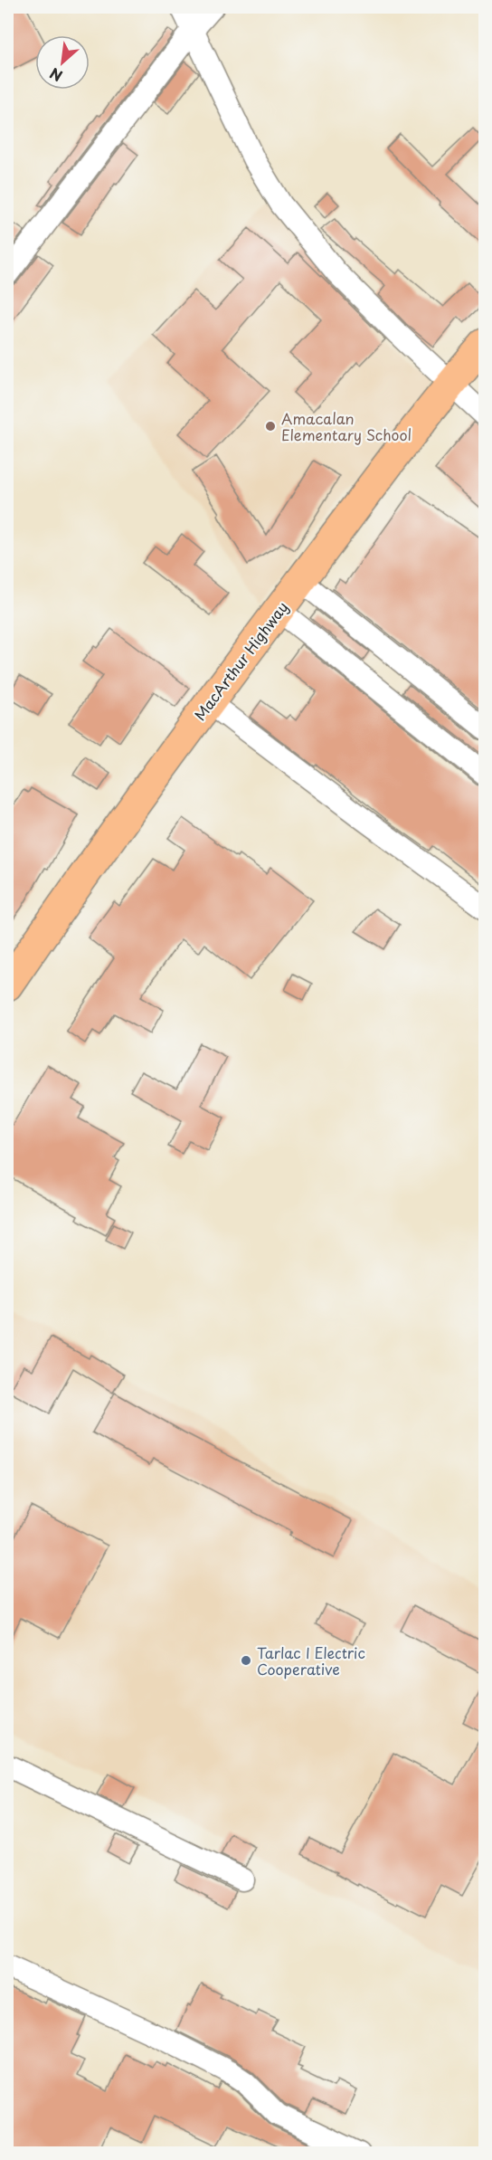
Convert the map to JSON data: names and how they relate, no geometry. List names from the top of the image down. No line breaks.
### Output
{"streets":{"highway":["MacArthur Highway"]},"places":["Amacalan Elementary School","Tarlac I Electric Cooperative"],"north":"bottom left"}
